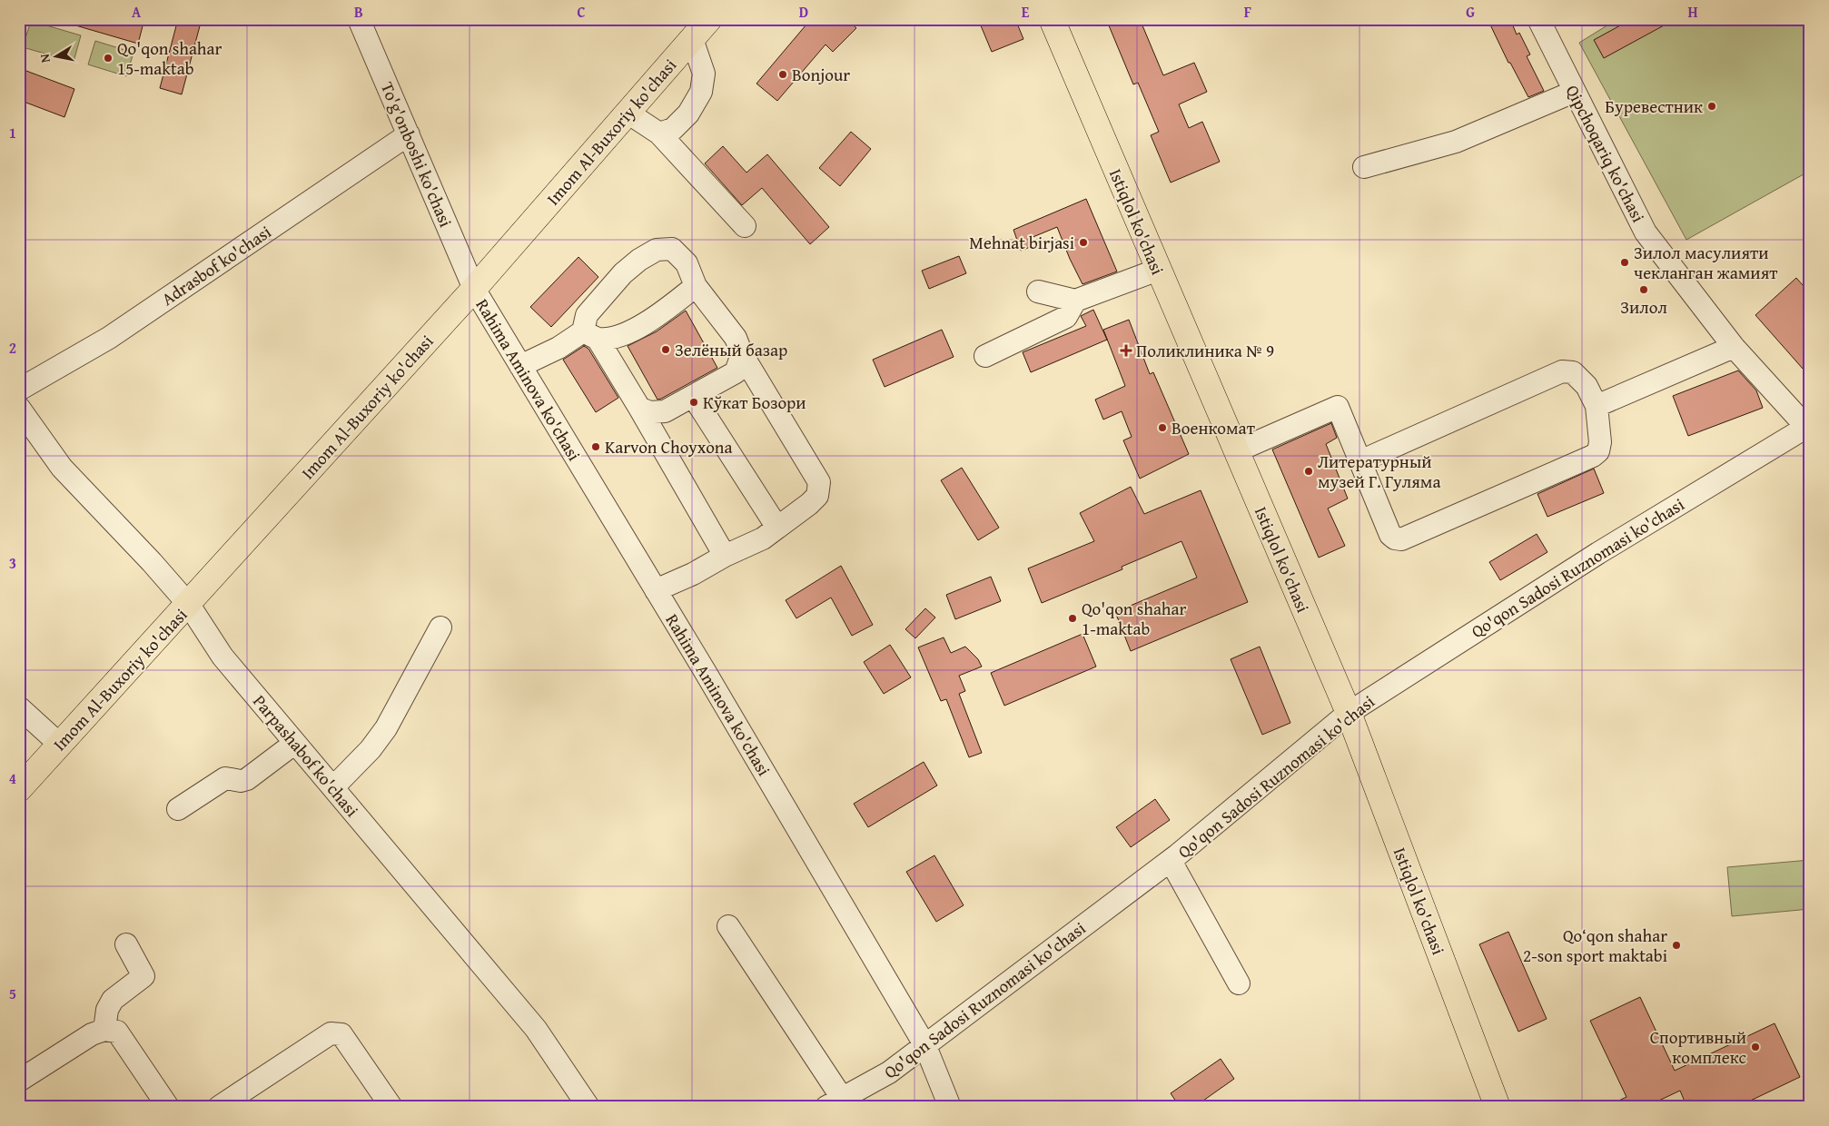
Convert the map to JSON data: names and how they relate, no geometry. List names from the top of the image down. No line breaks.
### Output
{"streets":{"main road":["Imom Al-Buxoriy ko'chasi","Istiqlol ko'chasi"],"street":["Qipchoqariq ko'chasi","To'g'onboshi ko'chasi","Adrasbof ko'chasi","Rahima Aminova ko'chasi","Qo'qon Sadosi Ruznomasi ko'chasi","Parpashabof ko'chasi"]},"crossings":[["Imom Al-Buxoriy ko'chasi","To'g'onboshi ko'chasi"],["Imom Al-Buxoriy ko'chasi","Rahima Aminova ko'chasi"],["Imom Al-Buxoriy ko'chasi","Parpashabof ko'chasi"],["Qipchoqariq ko'chasi","Qo'qon Sadosi Ruznomasi ko'chasi"],["To'g'onboshi ko'chasi","Adrasbof ko'chasi"],["To'g'onboshi ko'chasi","Rahima Aminova ko'chasi"],["Istiqlol ko'chasi","Qo'qon Sadosi Ruznomasi ko'chasi"],["Rahima Aminova ko'chasi","Qo'qon Sadosi Ruznomasi ko'chasi"]],"places":{"other":["Qo'qon shahar 15-maktab","Bonjour","Буревестник","Mehnat birjasi","Зилол масулияти чекланган жамият","Зилол","Зелёный базар","Кўкат Бозори","Военкомат","Karvon Choyxona","Литературный музей Г. Гуляма","Qo'qon shahar 1-maktab","Qo‘qon shahar 2-son sport maktabi","Спортивный комплекс"],"health":["Поликлиника № 9"]},"north":"left","grid":{"columns":["A","B","C","D","E","F","G","H"],"rows":["1","2","3","4","5"]}}
